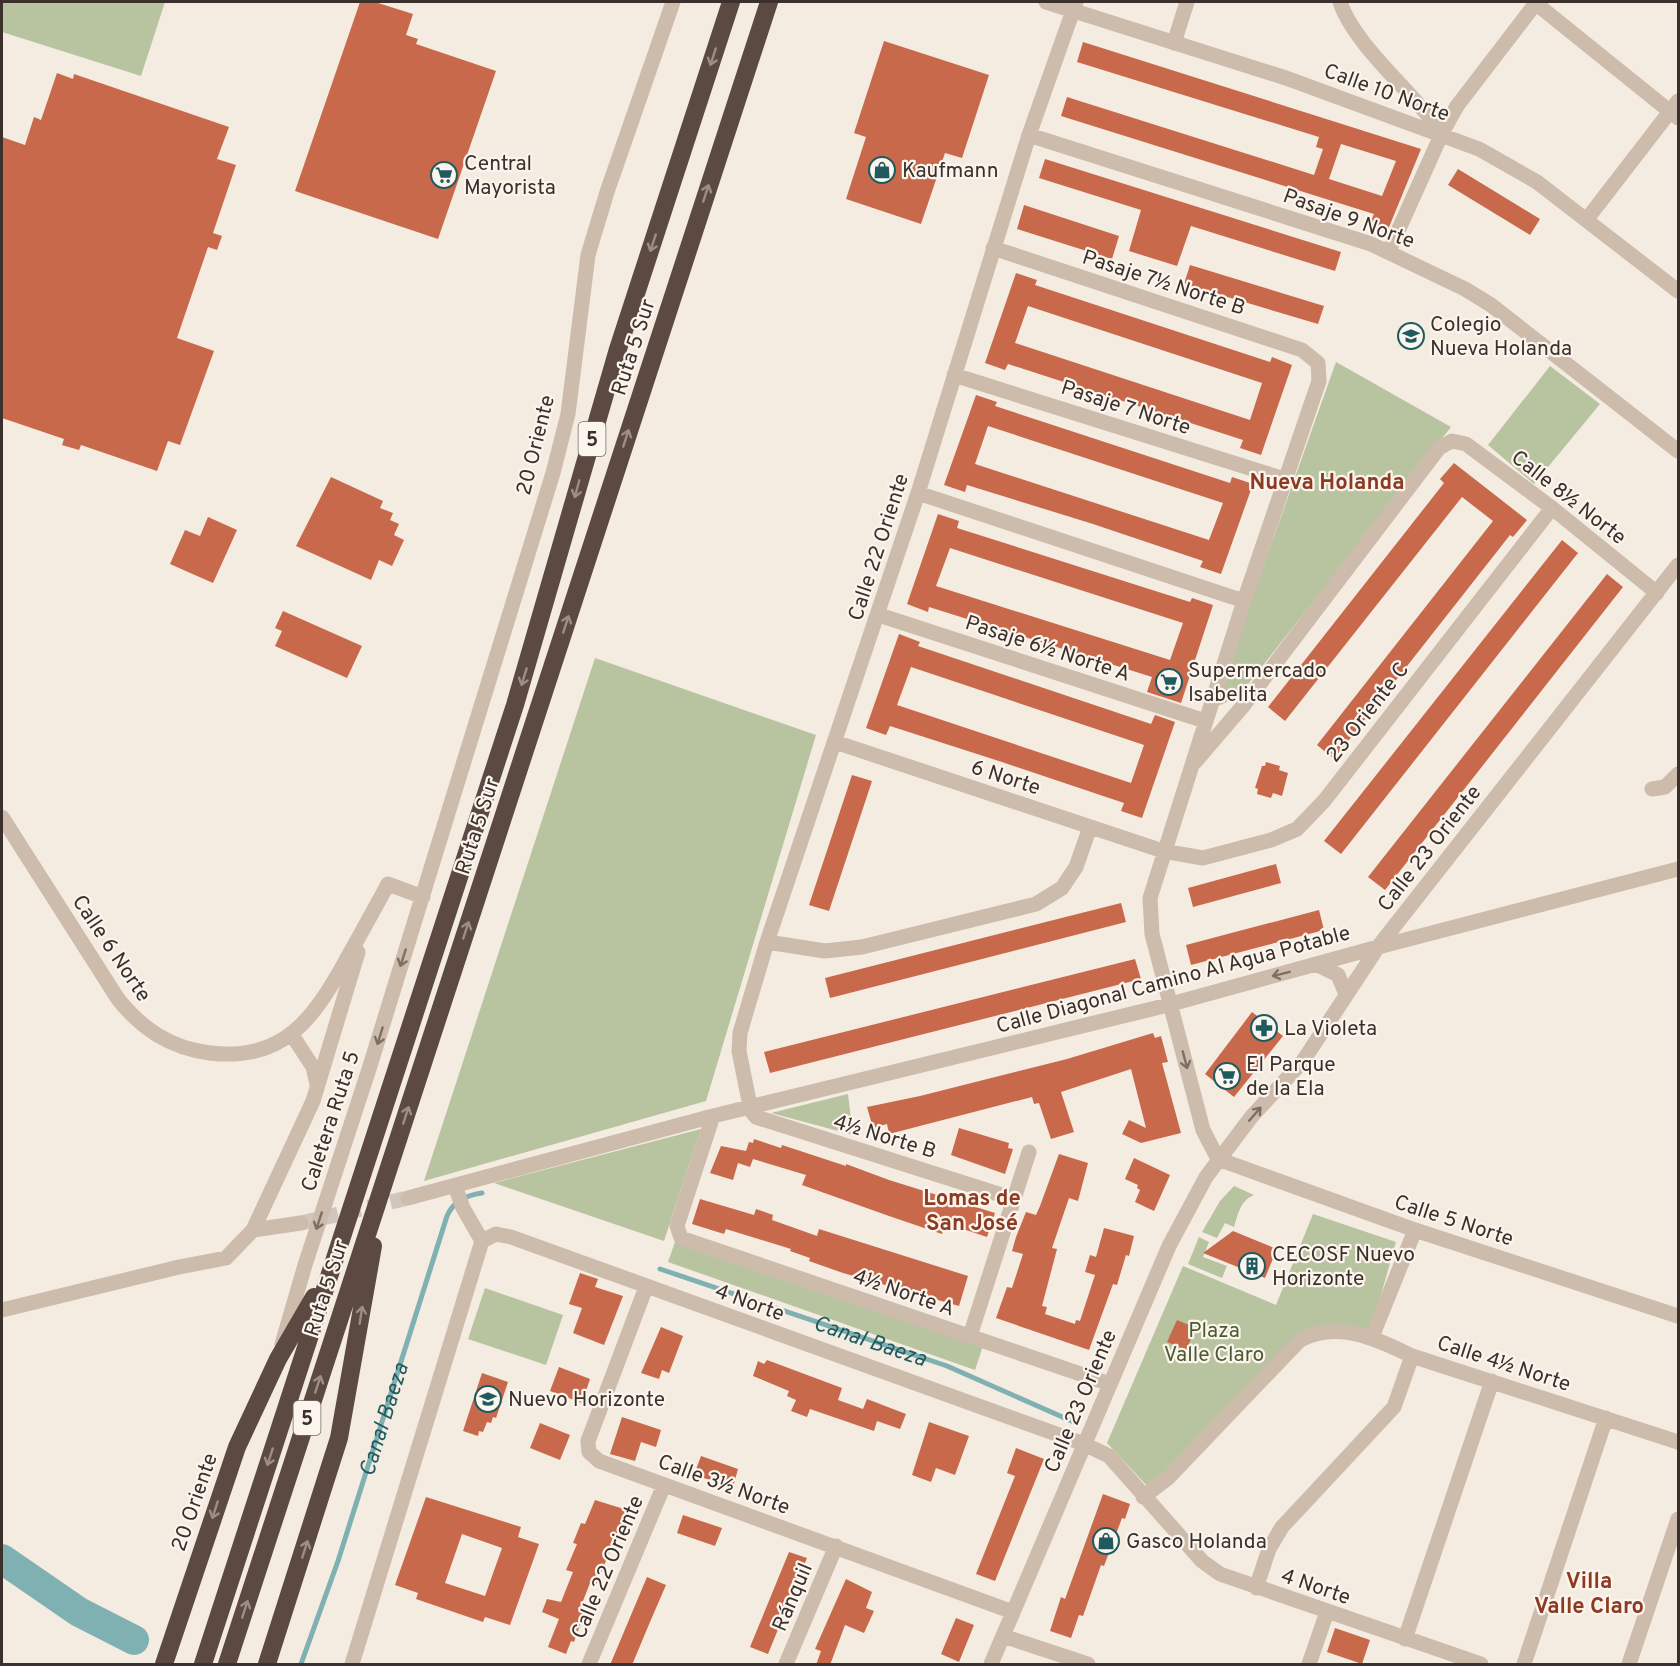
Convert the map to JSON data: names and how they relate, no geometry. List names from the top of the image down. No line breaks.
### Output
{"streets":{"highway":["Ruta 5 Sur","5","20 Oriente"],"street":["Calle 10 Norte","Pasaje 9 Norte","Pasaje 7½ Norte B","Pasaje 7 Norte","Calle 8½ Norte","Calle 22 Oriente","Pasaje 6½ Norte A","23 Oriente C","6 Norte","Calle 23 Oriente","Calle 6 Norte","Calle Diagonal Camino Al Agua Potable","Caletera Ruta 5","4½ Norte B","Calle 5 Norte","4½ Norte A","4 Norte","Calle 4½ Norte","Calle 3½ Norte","Ránquil"]},"crossings":[["Calle 10 Norte","Calle 22 Oriente"],["Pasaje 9 Norte","Calle 22 Oriente"],["Pasaje 7½ Norte B","Pasaje 7 Norte"],["Pasaje 7½ Norte B","Calle 22 Oriente"],["Ruta 5 Sur","20 Oriente"],["Pasaje 7 Norte","Calle 22 Oriente"],["20 Oriente","Calle 6 Norte"],["20 Oriente","Caletera Ruta 5"],["Calle 8½ Norte","23 Oriente C"],["Calle 8½ Norte","Calle 23 Oriente"],["Calle 22 Oriente","Pasaje 6½ Norte A"],["Calle 22 Oriente","6 Norte"],["Calle 22 Oriente","Calle Diagonal Camino Al Agua Potable"],["Calle 22 Oriente","4½ Norte B"],["Calle 22 Oriente","Calle 3½ Norte"],["23 Oriente C","6 Norte"],["Calle 23 Oriente","Calle Diagonal Camino Al Agua Potable"],["Calle 23 Oriente","Calle 5 Norte"],["Calle 23 Oriente","4½ Norte A"],["Calle 23 Oriente","4 Norte"],["Calle 23 Oriente","Calle 3½ Norte"],["Calle 6 Norte","Caletera Ruta 5"],["Calle Diagonal Camino Al Agua Potable","4½ Norte B"],["Calle Diagonal Camino Al Agua Potable","4½ Norte A"],["4 Norte","Calle 4½ Norte"],["4 Norte","Calle 3½ Norte"],["Calle 3½ Norte","Ránquil"]],"districts":["Nueva Holanda","Lomas de San José","Villa Valle Claro"],"water":["Canal Baeza"],"parks":["Plaza Valle Claro"],"places":{"shop":["Kaufmann","Gasco Holanda"],"supermarket":["Central Mayorista","Supermercado Isabelita","El Parque de la Ela"],"school or university":["Colegio Nueva Holanda","Nuevo Horizonte"],"pharmacy":["La Violeta"],"building":["CECOSF Nuevo Horizonte"]}}
